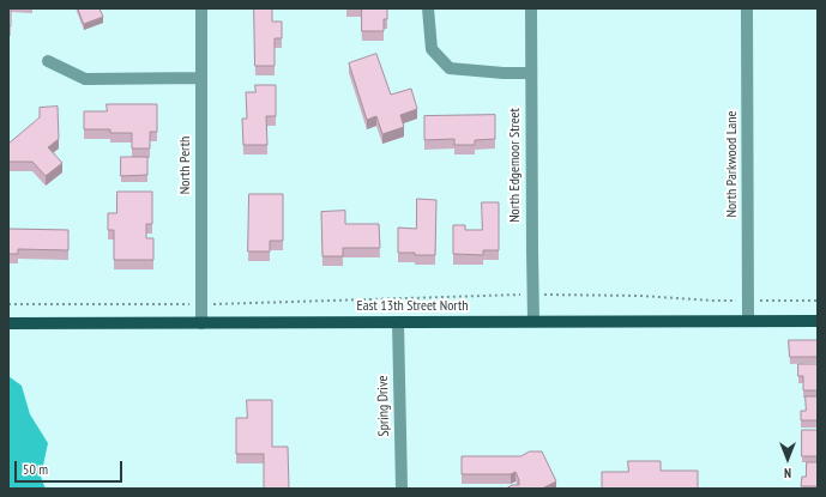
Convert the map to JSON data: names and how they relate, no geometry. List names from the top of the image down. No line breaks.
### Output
{"streets":{"main road":["East 13th Street North"],"street":["North Parkwood Lane","North Perth","North Edgemoor Street","Spring Drive"]},"crossings":[["North Parkwood Lane","East 13th Street North"],["North Perth","East 13th Street North"],["North Edgemoor Street","East 13th Street North"],["East 13th Street North","Spring Drive"]],"scale_bar":"50 m","north":"bottom"}
